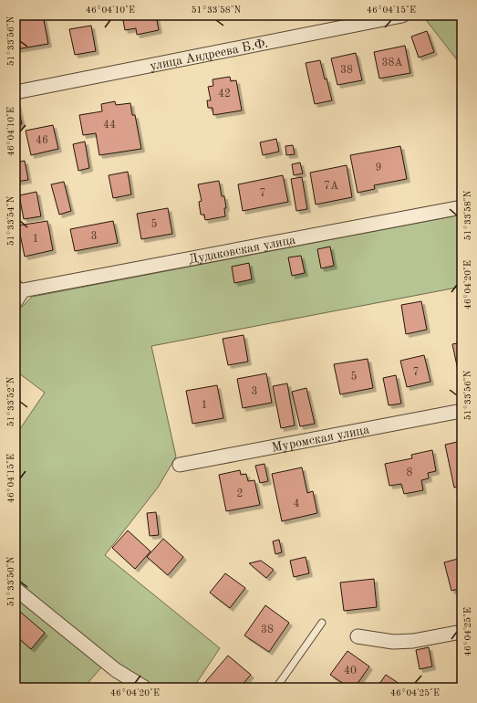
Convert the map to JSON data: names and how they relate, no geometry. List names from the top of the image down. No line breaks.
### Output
{"streets":{"street":["улица Андреева Б.Ф.","Дудаковская улица","Муромская улица"]},"house_numbers":["38А","38","42","44","46","9","7А","7","5","3","1","7","5","3","1","8","2","4","38","40"],"coordinates":["46°04'10\"E","51°33'58\"N","46°04'15\"E","51°33'56\"N","51°33'54\"N","46°04'20\"E","51°33'52\"N","51°33'50\"N","46°04'25\"E"]}
